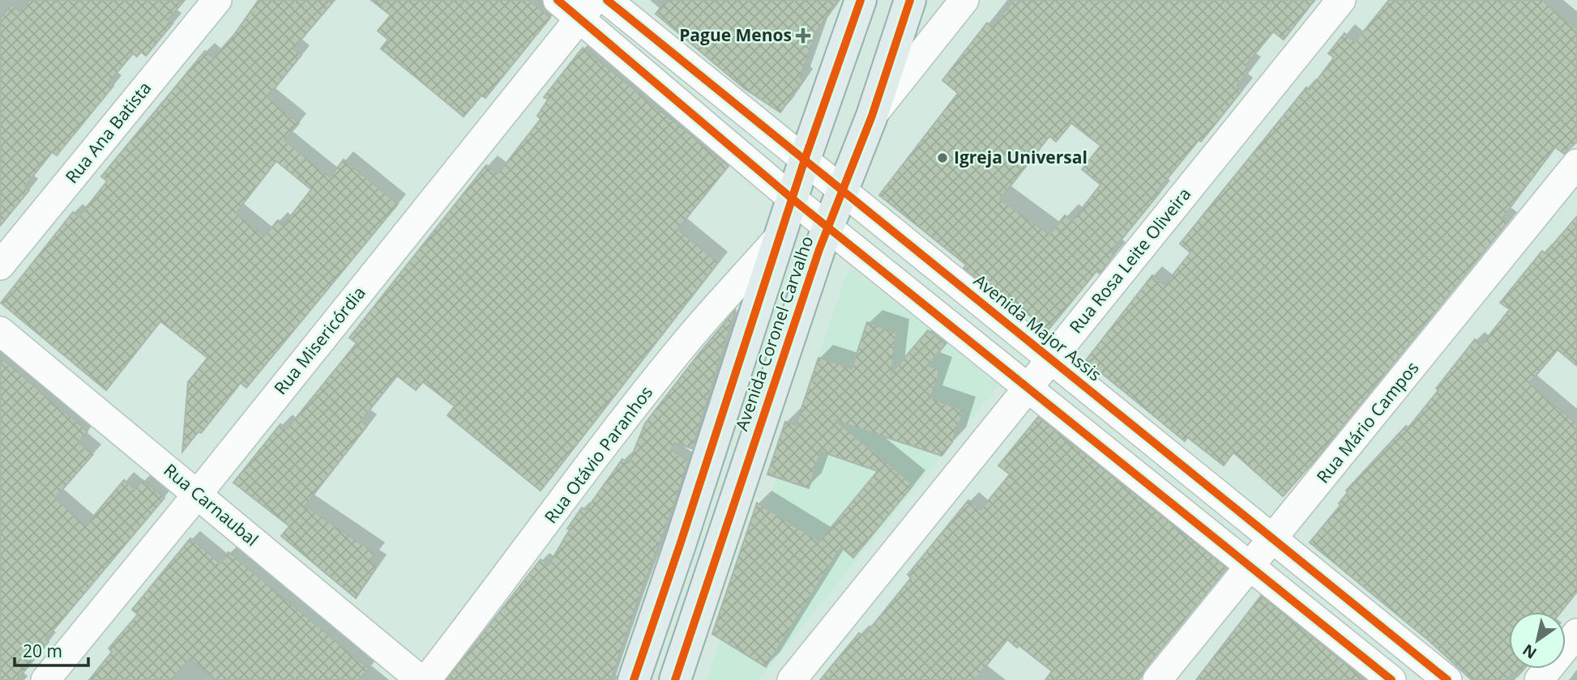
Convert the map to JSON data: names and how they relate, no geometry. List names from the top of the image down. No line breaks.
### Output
{"streets":{"main road":["Avenida Coronel Carvalho"],"street":["Rua Ana Batista","Rua Rosa Leite Oliveira","Avenida Major Assis","Rua Misericórdia","Rua Mário Campos","Rua Otávio Paranhos","Rua Carnaubal"]},"crossings":[["Rua Rosa Leite Oliveira","Avenida Major Assis"],["Avenida Major Assis","Avenida Coronel Carvalho"],["Avenida Major Assis","Rua Mário Campos"],["Avenida Coronel Carvalho","Rua Otávio Paranhos"],["Rua Misericórdia","Rua Carnaubal"]],"places":{"health":["Pague Menos"],"other":["Igreja Universal"]},"scale_bar":"20 m","north":"bottom left"}
